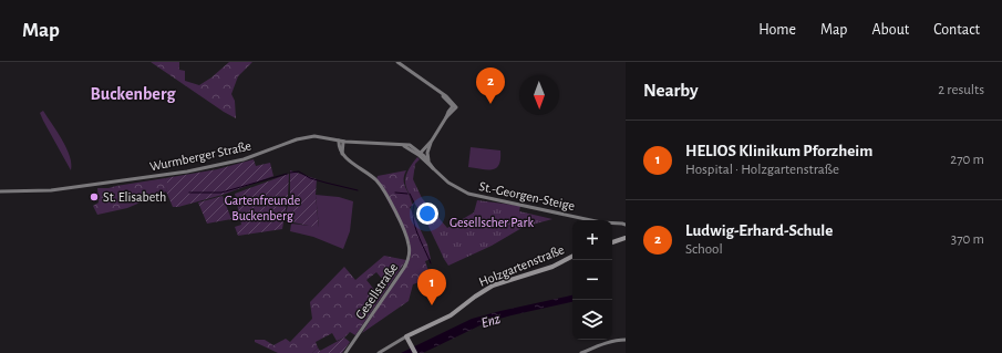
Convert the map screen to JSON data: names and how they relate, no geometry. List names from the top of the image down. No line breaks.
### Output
{"streets":{"main road":["Wurmberger Straße","St.-Georgen-Steige","Holzgartenstraße","Gesellstraße"]},"crossings":[["Wurmberger Straße","St.-Georgen-Steige"],["Wurmberger Straße","Gesellstraße"]],"districts":["Buckenberg"],"water":["Enz"],"parks":["Gartenfreunde Buckenberg","Gesellscher Park"],"places":["St. Elisabeth"],"north":"bottom","page":{"header":"Map","nav":["Home","Map","About","Contact"],"heading":["Nearby","2 results"],"pins":["2","1"],"list":[{"mark":"1","name":"HELIOS Klinikum Pforzheim","note":"Hospital · Holzgartenstraße","value":"270 m"},{"mark":"2","name":"Ludwig-Erhard-Schule","note":"School","value":"370 m"}],"map_buttons":["+","−"]}}
